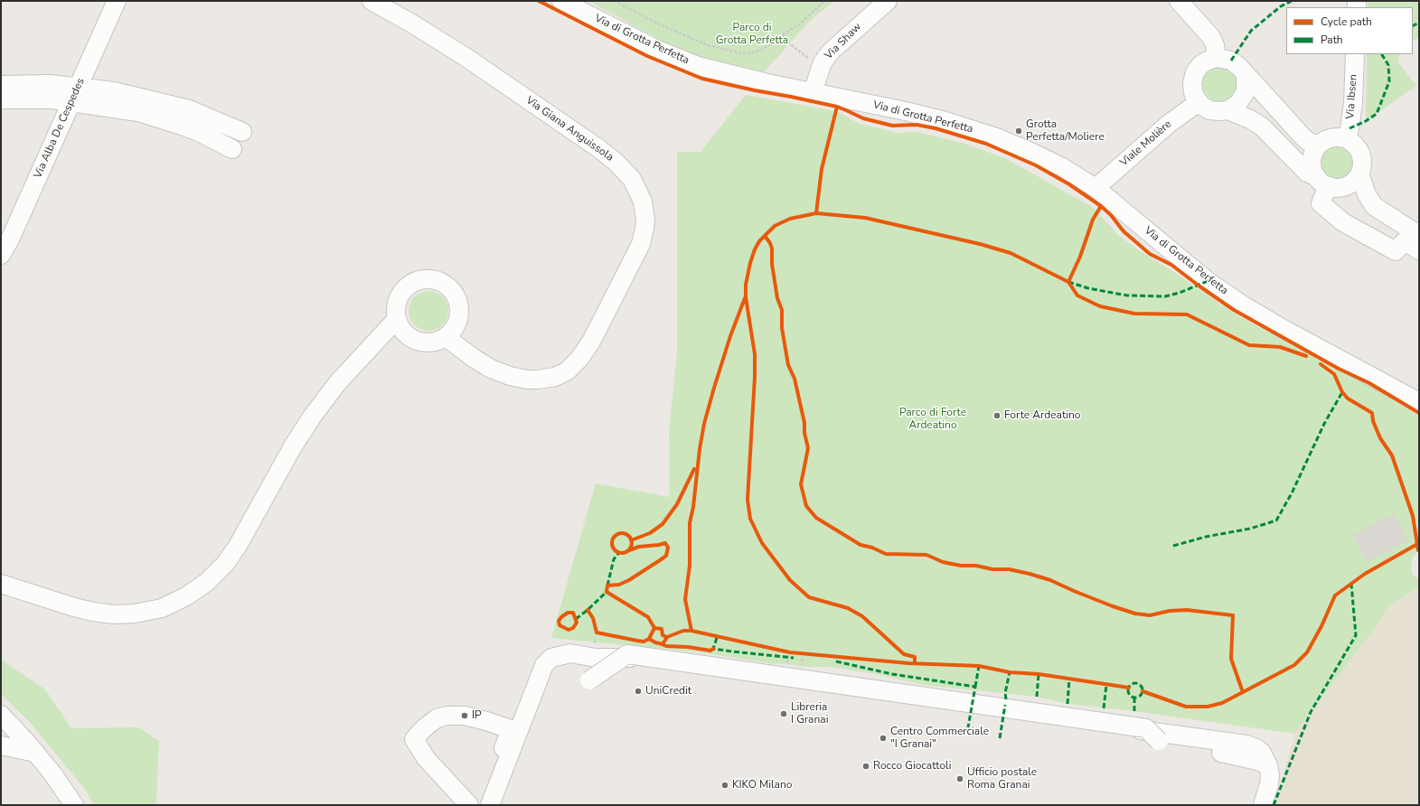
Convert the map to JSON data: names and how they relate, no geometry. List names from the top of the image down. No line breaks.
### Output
{"streets":{"street":["Via di Grotta Perfetta","Via Shaw","Via Ibsen","Via Alba De Cespedes","Via Giana Anguissola","Viale Molière"]},"crossings":[["Via di Grotta Perfetta","Via Shaw"],["Via di Grotta Perfetta","Viale Molière"]],"parks":["Parco di Grotta Perfetta","Parco di Forte Ardeatino"],"places":["Grotta Perfetta/Moliere","Forte Ardeatino","UniCredit","Libreria I Granai","IP","Centro Commerciale \"I Granai\"","Rocco Giocattoli","Ufficio postale Roma Granai","KIKO Milano"],"legend":["Cycle path","Path"]}
